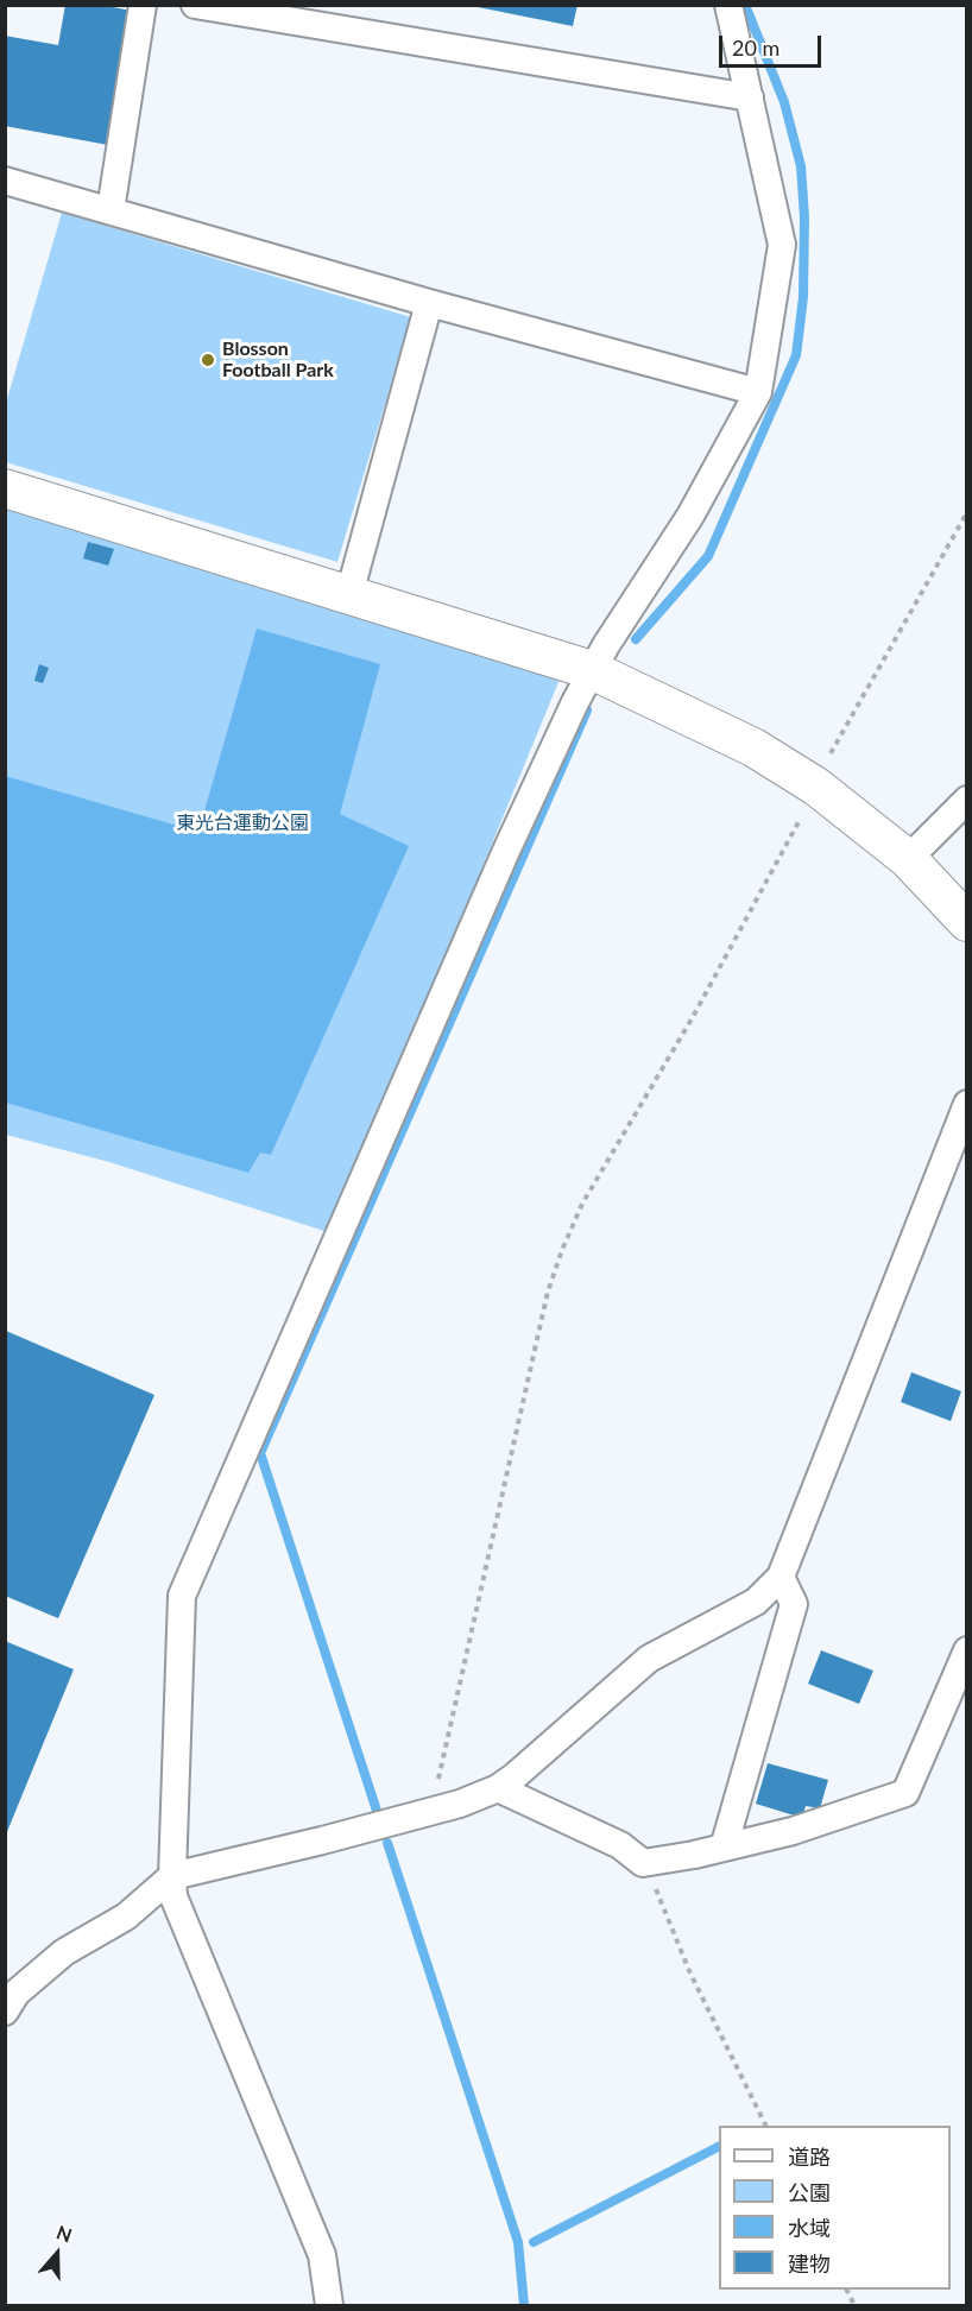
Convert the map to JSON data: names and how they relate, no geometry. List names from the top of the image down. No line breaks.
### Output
{"parks":["東光台運動公園"],"places":["Blosson Football Park"],"legend":["道路","公園","水域","建物"],"scale_bar":"20 m","north":"top"}
